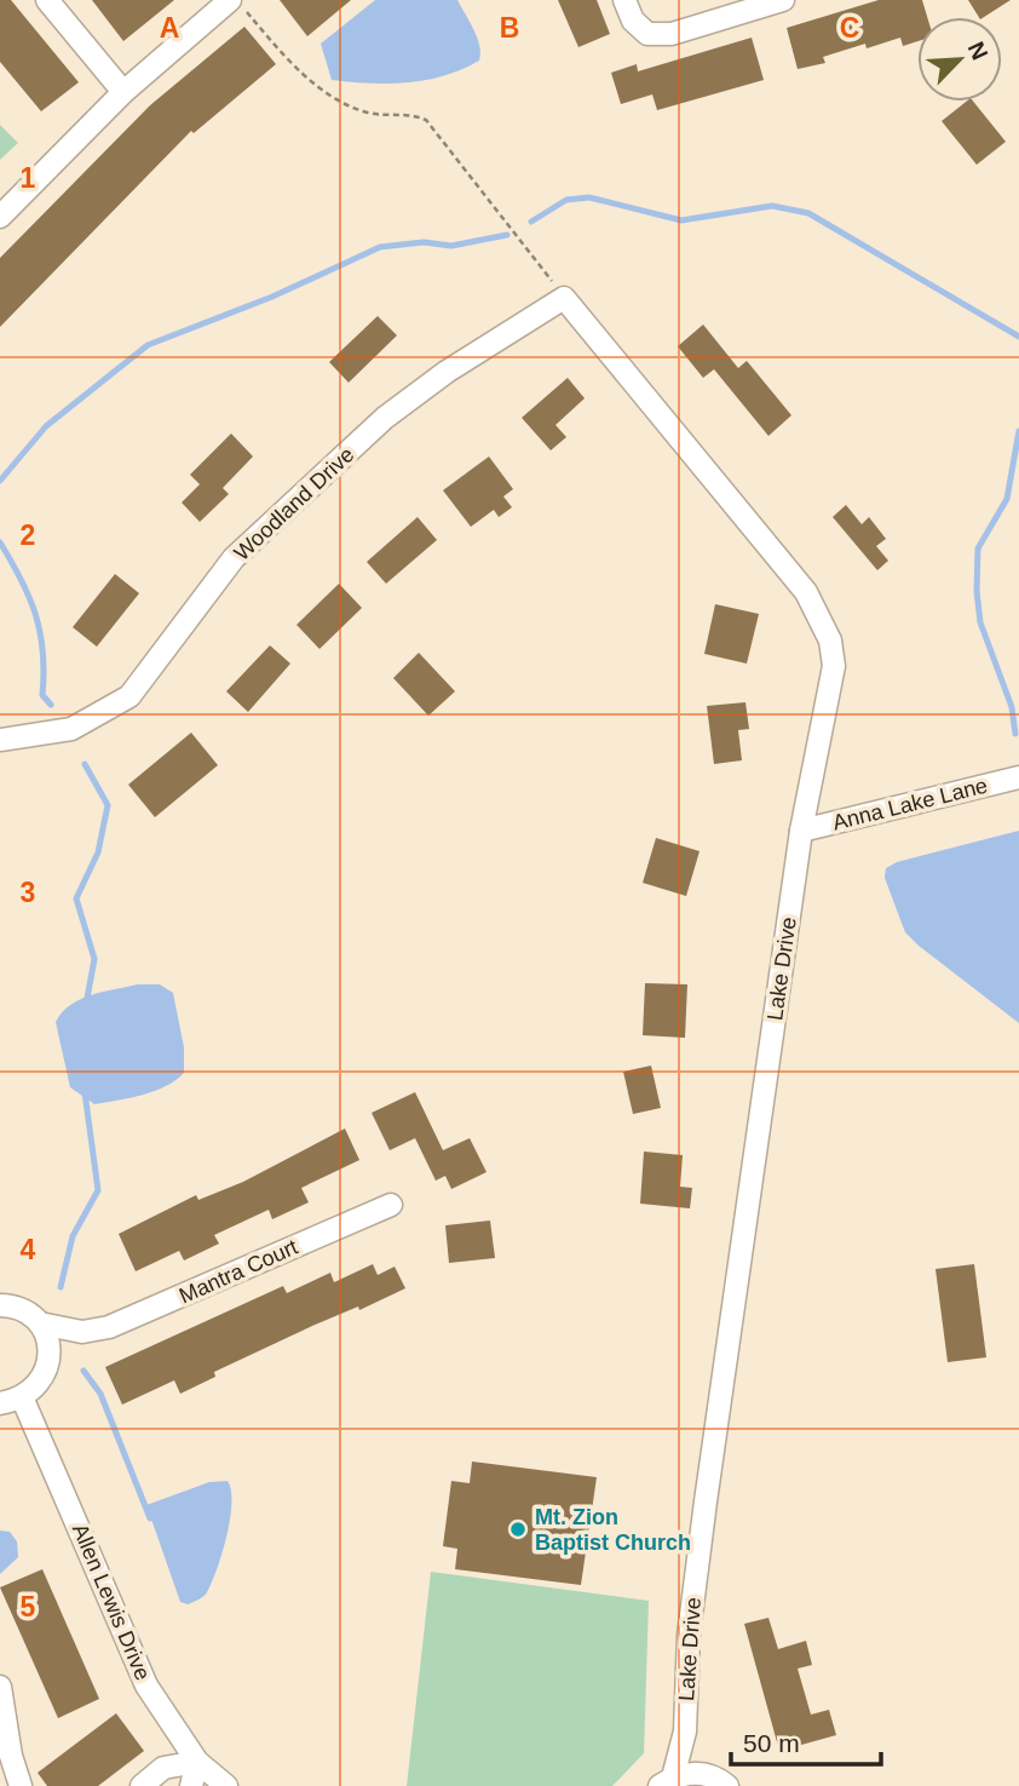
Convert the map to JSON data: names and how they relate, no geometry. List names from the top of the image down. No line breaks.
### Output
{"streets":{"street":["Woodland Drive","Anna Lake Lane","Lake Drive","Mantra Court","Allen Lewis Drive"]},"crossings":[["Woodland Drive","Lake Drive"],["Anna Lake Lane","Lake Drive"]],"places":["Mt. Zion Baptist Church"],"scale_bar":"50 m","north":"top right","grid":{"columns":["A","B","C"],"rows":["1","2","3","4","5"]}}
